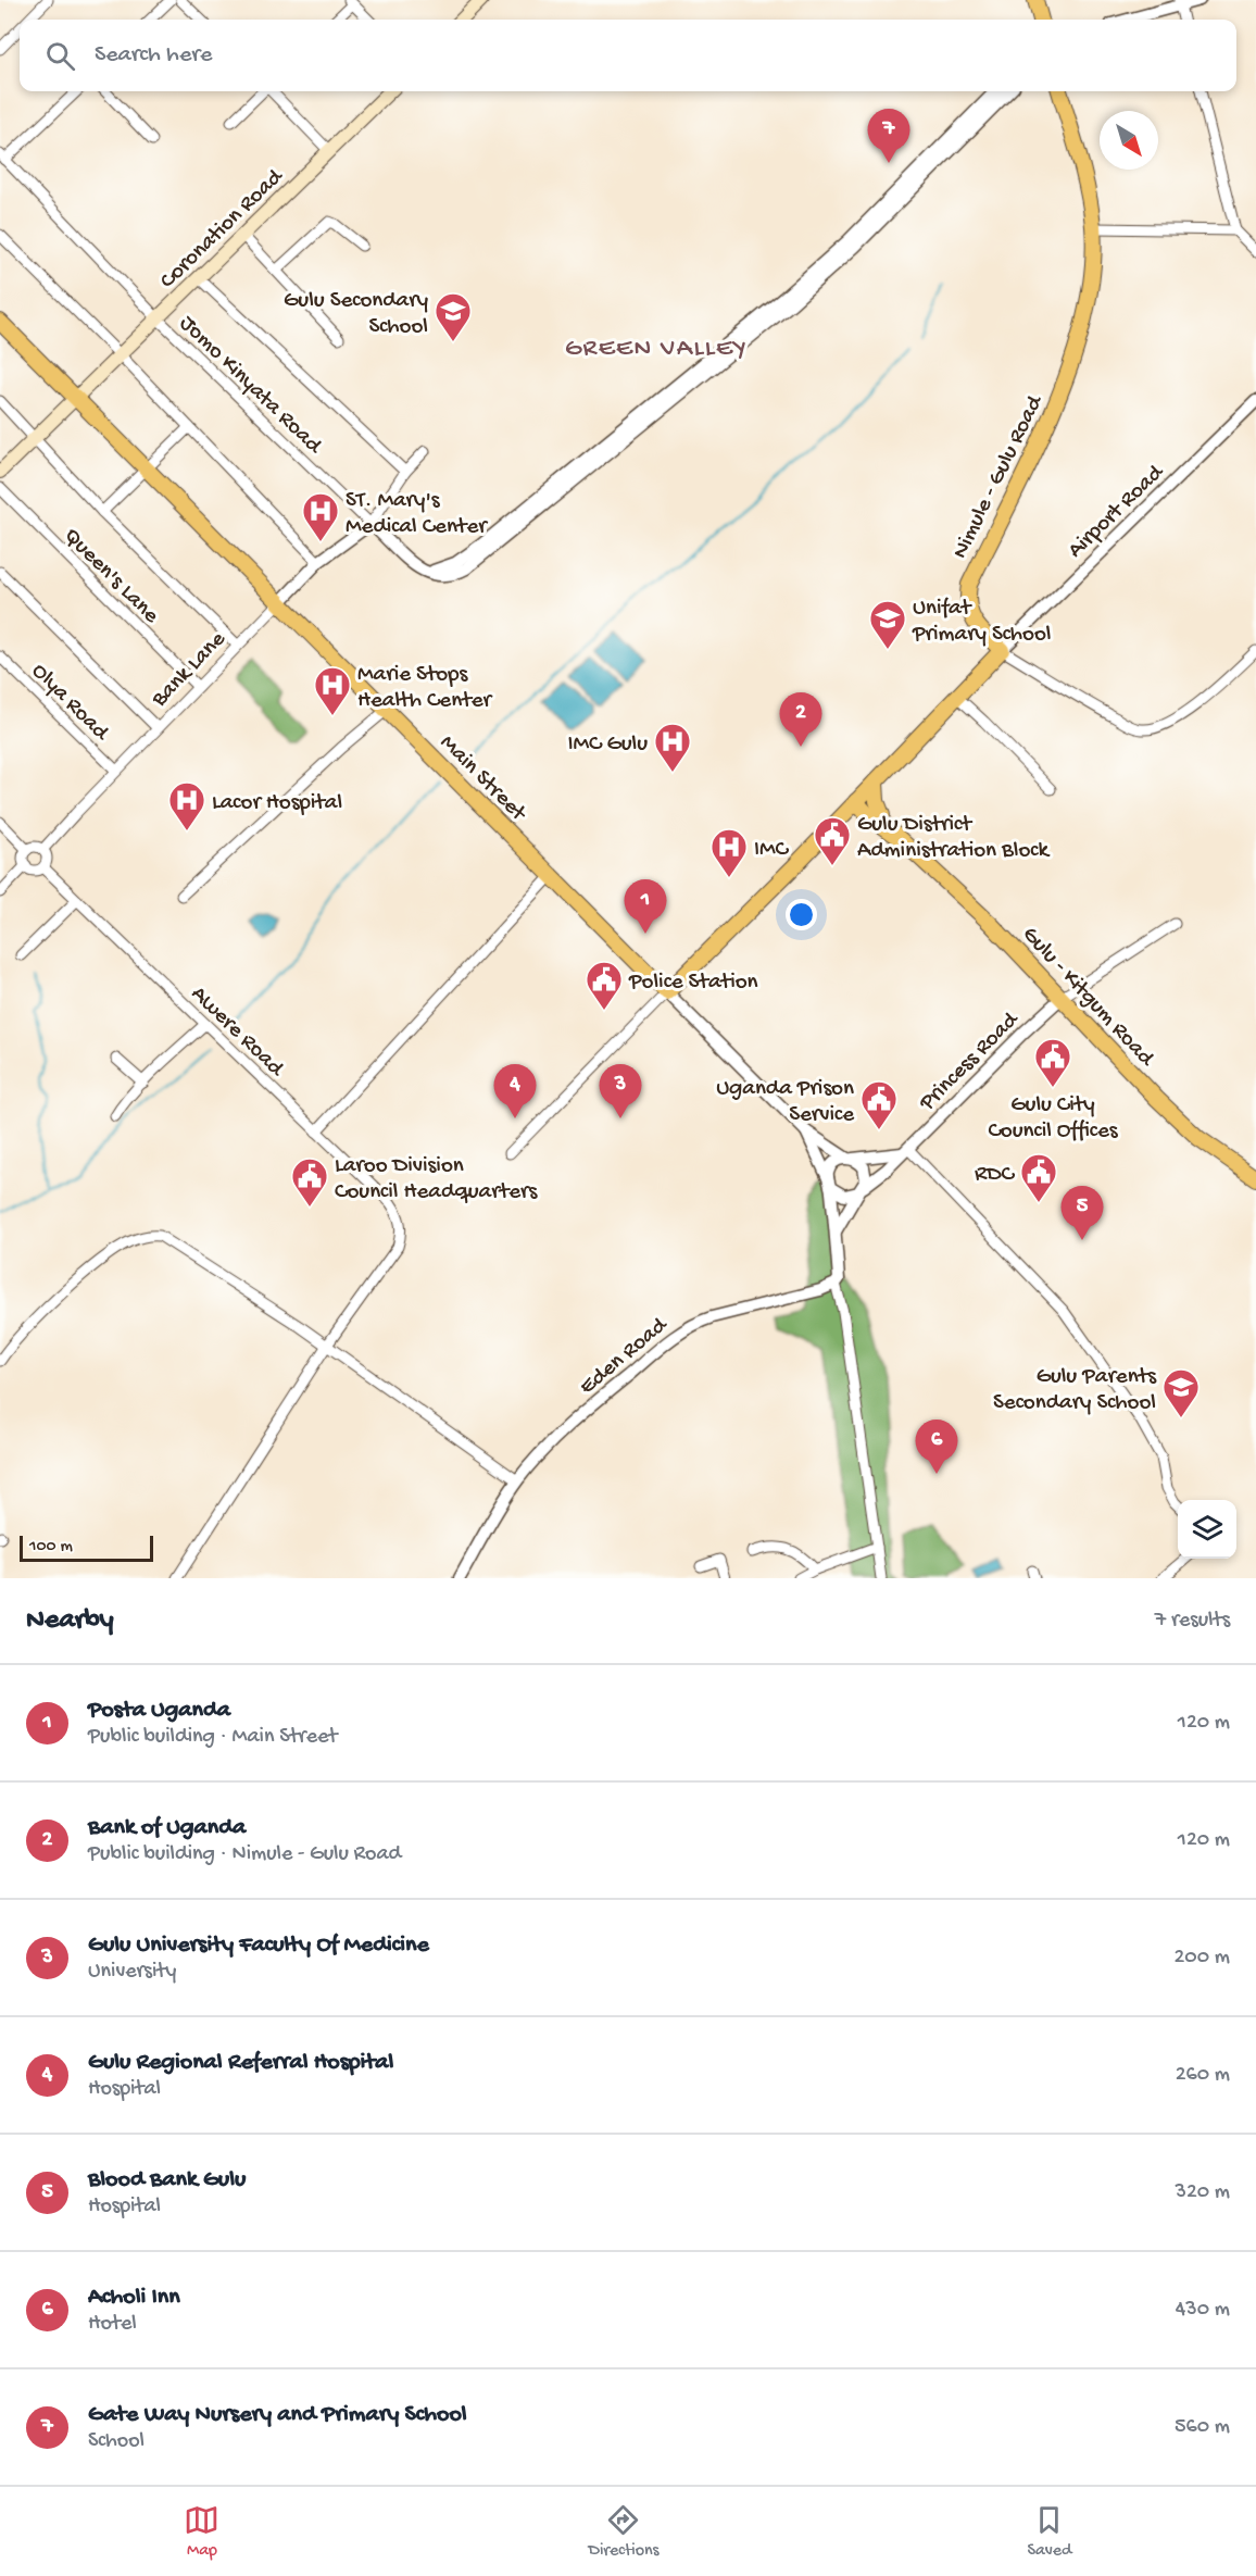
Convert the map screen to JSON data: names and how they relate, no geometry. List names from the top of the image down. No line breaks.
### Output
{"streets":{"main road":["Coronation Road","Nimule - Gulu Road","Main Street","Gulu - Kitgum Road"],"street":["Jomo Kinyata Road","Airport Road","Queen's Lane","Bank Lane","Olya Road","Awere Road","Princess Road","Eden Road"]},"crossings":[["Coronation Road","Jomo Kinyata Road"],["Coronation Road","Main Street"],["Jomo Kinyata Road","Bank Lane"],["Nimule - Gulu Road","Airport Road"],["Queen's Lane","Bank Lane"],["Bank Lane","Olya Road"],["Bank Lane","Main Street"],["Bank Lane","Awere Road"],["Gulu - Kitgum Road","Princess Road"]],"districts":["GREEN VALLEY"],"places":{"school or university":["Gulu Secondary School","Unifat Primary School","Gulu Parents Secondary School"],"hospital":["ST. Mary's Medical Center","Marie Stops Health Center","IMC Gulu","Lacor Hospital","IMC"],"public building":["Gulu District Administration Block","Police Station","Gulu City Council Offices","Uganda Prison Service","RDC","Laroo Division Council Headquarters"]},"scale_bar":"100 m","north":"bottom right","page":{"search":"Search here","pins":["7","2","1","3","4","5","6"],"scale":"100 m","heading":["Nearby","7 results"],"list":[{"mark":"1","name":"Posta Uganda","note":"Public building · Main Street","value":"120 m"},{"mark":"2","name":"Bank of Uganda","note":"Public building · Nimule - Gulu Road","value":"120 m"},{"mark":"3","name":"Gulu University Faculty Of Medicine","note":"University","value":"200 m"},{"mark":"4","name":"Gulu Regional Referral Hospital","note":"Hospital","value":"260 m"},{"mark":"5","name":"Blood Bank Gulu","note":"Hospital","value":"320 m"},{"mark":"6","name":"Acholi Inn","note":"Hotel","value":"430 m"},{"mark":"7","name":"Gate Way Nursery and Primary School","note":"School","value":"560 m"}],"nav":["Map","Directions","Saved"]}}
